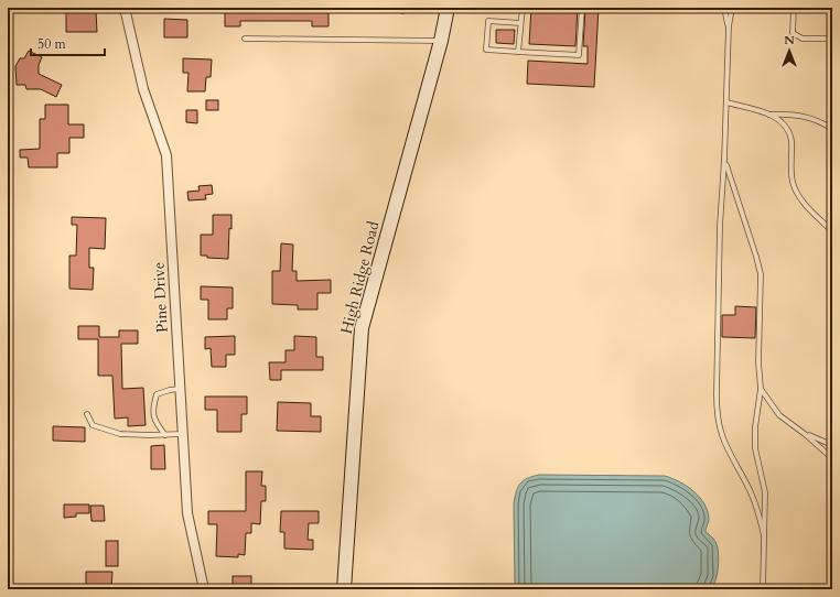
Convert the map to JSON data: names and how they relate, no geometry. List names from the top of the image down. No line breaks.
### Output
{"streets":{"street":["High Ridge Road","Pine Drive"]},"scale_bar":"50 m","north":"top"}
